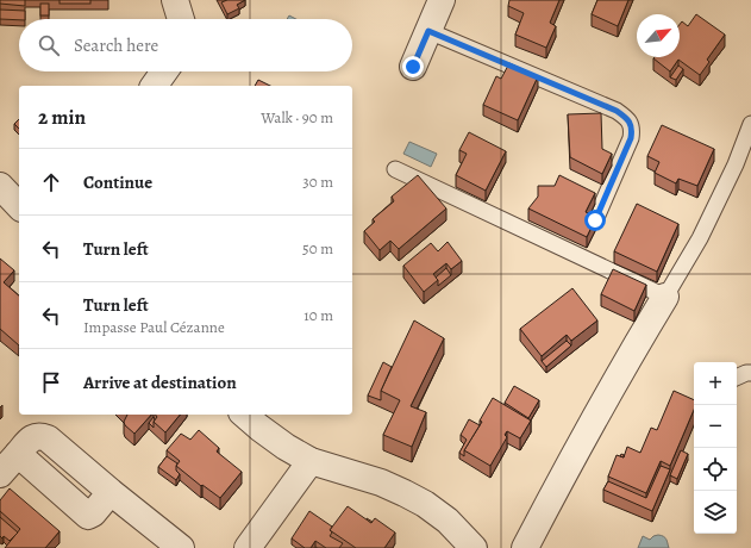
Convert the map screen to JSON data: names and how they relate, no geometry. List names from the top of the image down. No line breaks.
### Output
{"north":"top right","page":{"search":"Search here","heading":["2 min","Walk · 90 m"],"list":[["Continue","30 m"],["Turn left","50 m"],["Turn left","Impasse Paul Cézanne","10 m"],"Arrive at destination"],"map_buttons":["+","−"]}}
